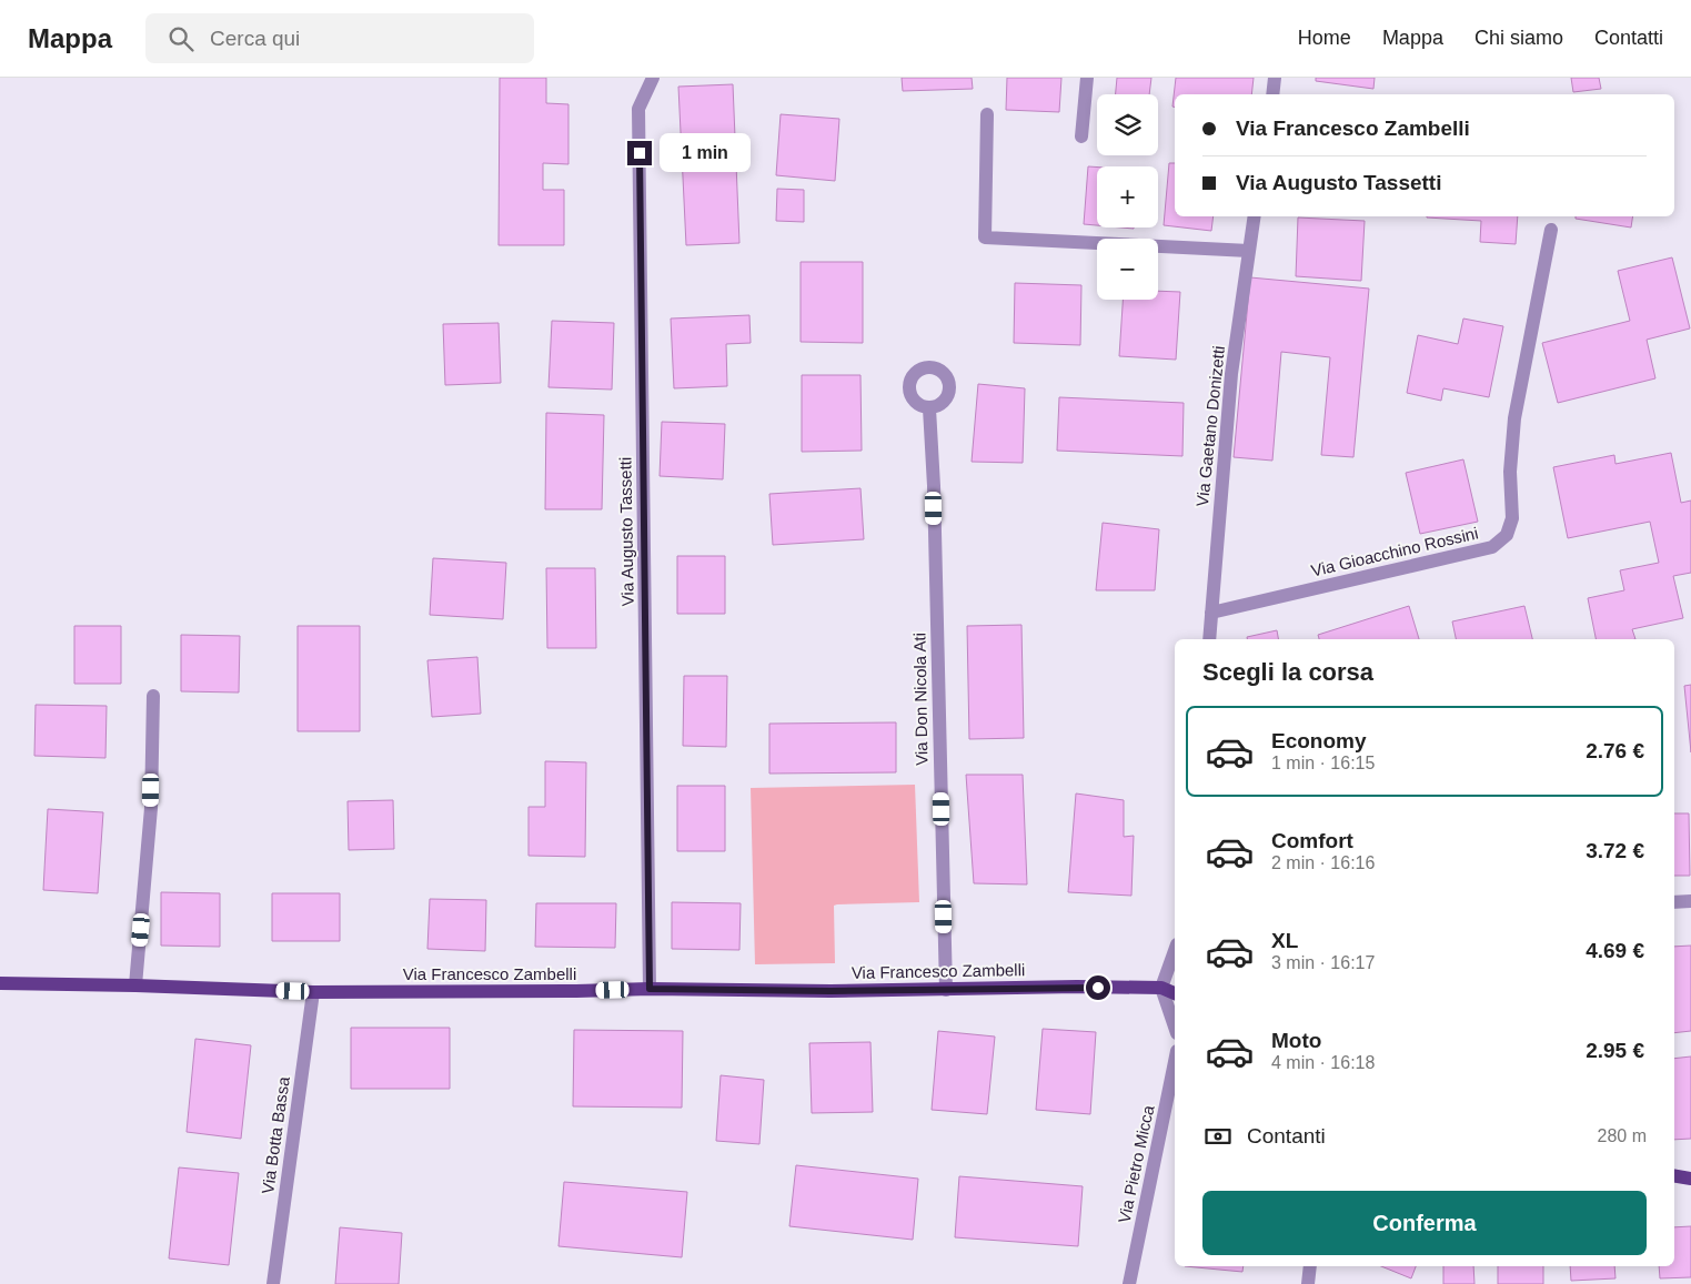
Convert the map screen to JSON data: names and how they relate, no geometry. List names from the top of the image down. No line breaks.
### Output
{"streets":{"main road":["Via Francesco Zambelli"],"street":["Via Gaetano Donizetti","Via Augusto Tassetti","Via Gioacchino Rossini","Via Don Nicola Ati","Via Botta Bassa","Via Pietro Micca"]},"crossings":[["Via Gaetano Donizetti","Via Gioacchino Rossini"],["Via Augusto Tassetti","Via Francesco Zambelli"],["Via Don Nicola Ati","Via Francesco Zambelli"],["Via Francesco Zambelli","Via Botta Bassa"]],"page":{"header":"Mappa","search":"Cerca qui","nav":["Home","Mappa","Chi siamo","Contatti"],"map_buttons":["+","−"],"banner":["Via Francesco Zambelli","Via Augusto Tassetti"],"bubble":"1 min","heading":"Scegli la corsa","list":[{"name":"Economy","note":"1 min · 16:15","value":"2.76 €"},{"name":"Comfort","note":"2 min · 16:16","value":"3.72 €"},{"name":"XL","note":"3 min · 16:17","value":"4.69 €"},{"name":"Moto","note":"4 min · 16:18","value":"2.95 €"}],"pay":["Contanti","280 m"],"buttons":"Conferma"}}
